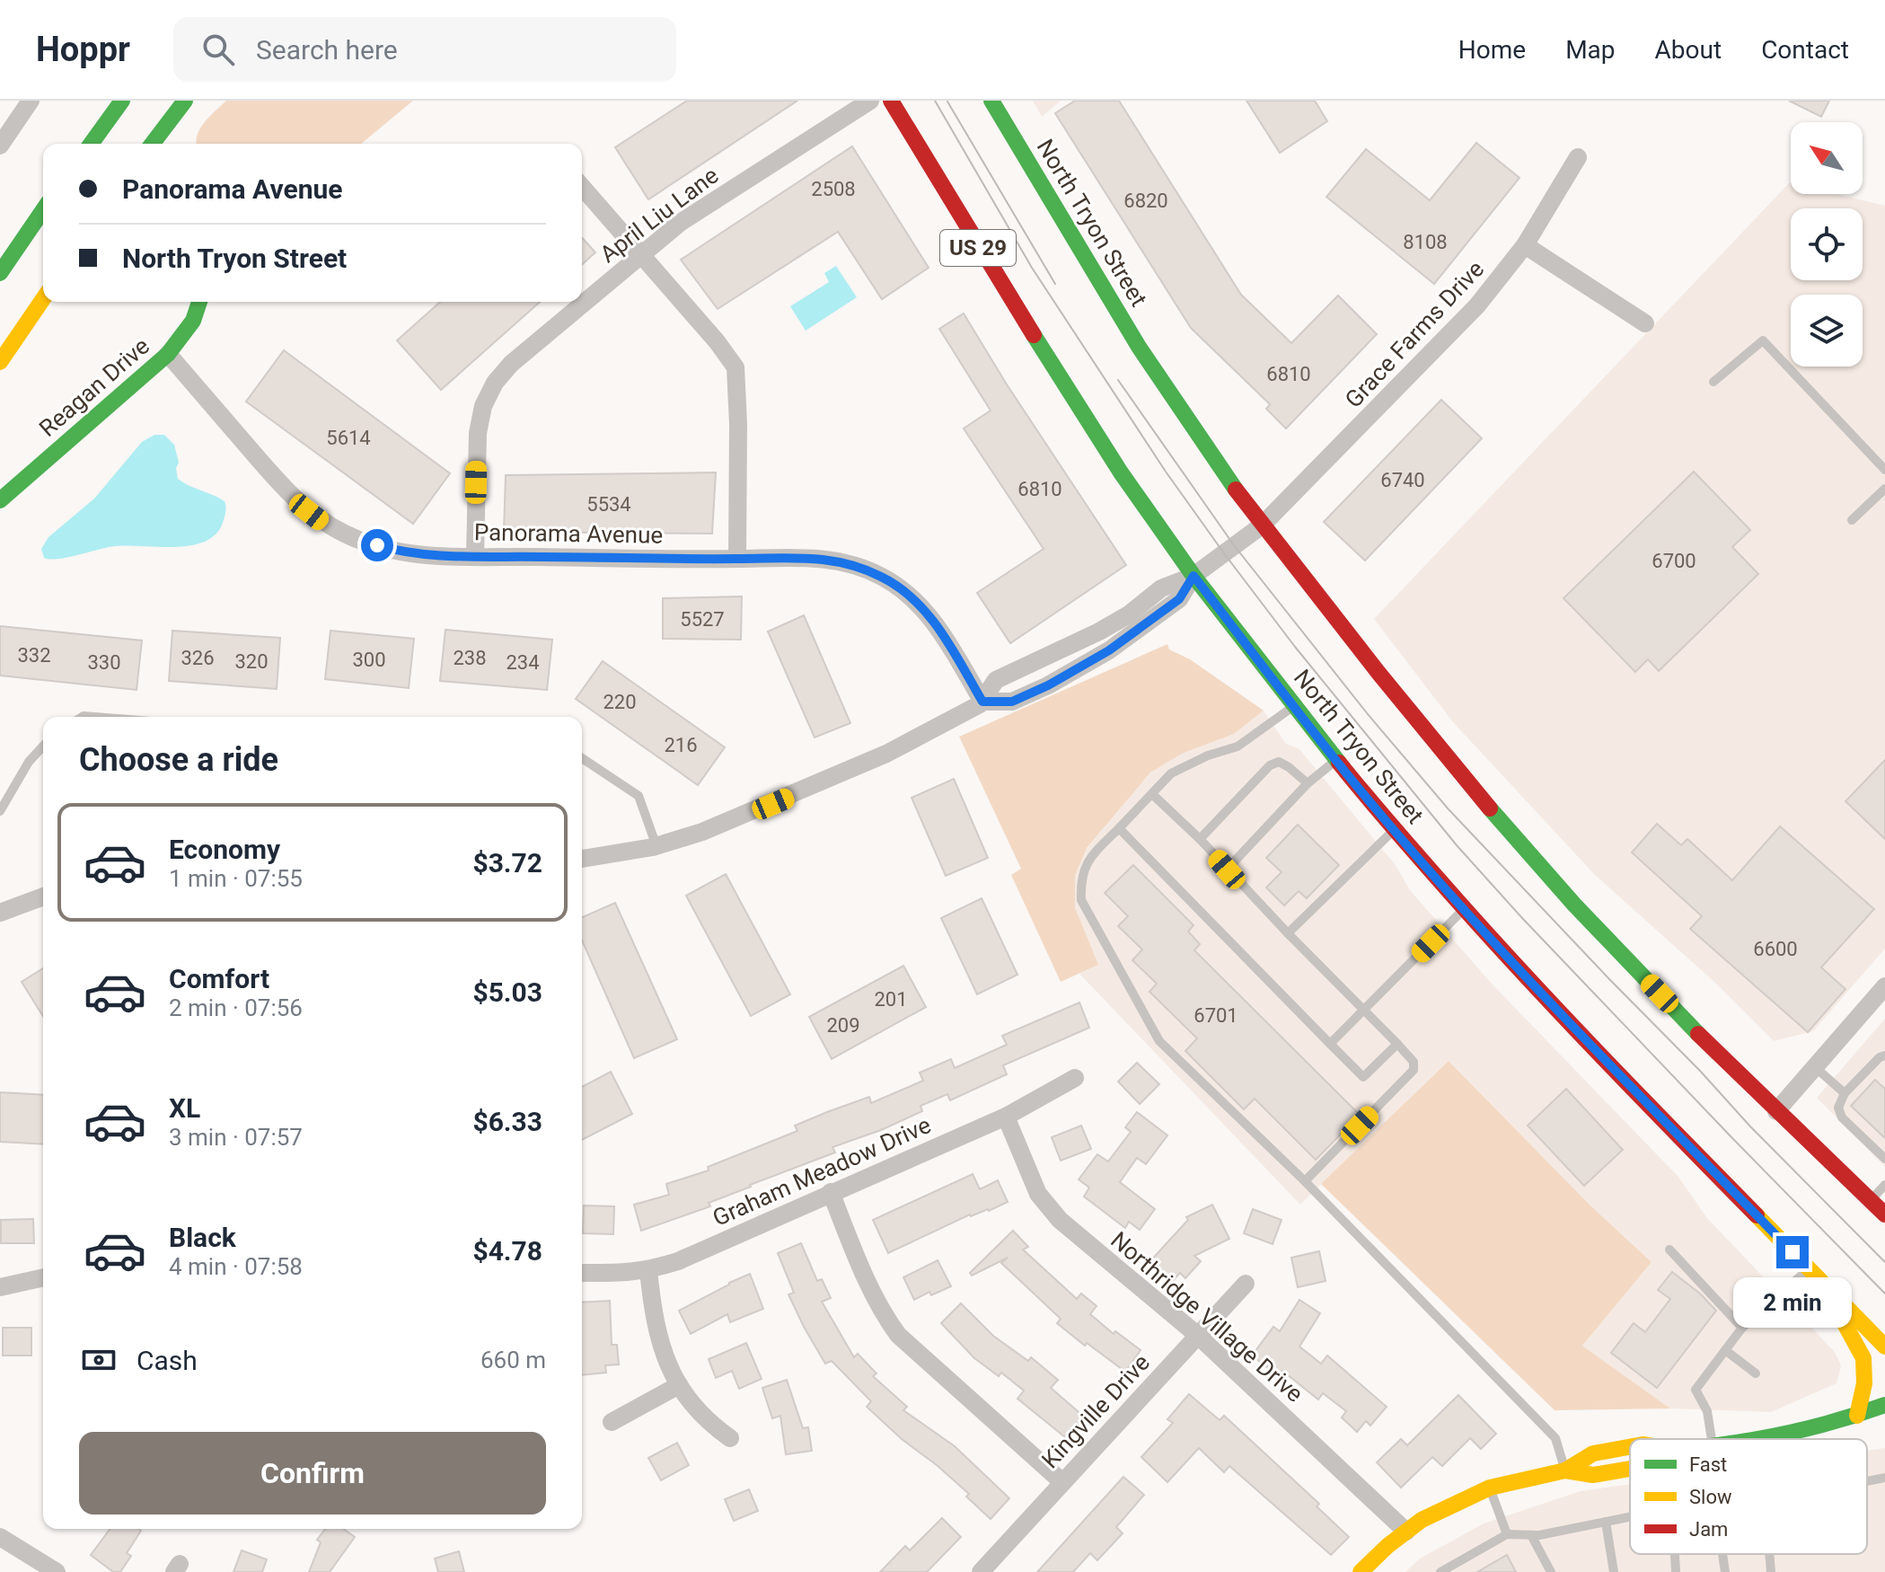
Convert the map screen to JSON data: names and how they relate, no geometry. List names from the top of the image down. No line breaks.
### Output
{"streets":{"main road":["North Tryon Street","US 29","Reagan Drive"],"street":["April Liu Lane","Grace Farms Drive","Panorama Avenue","Graham Meadow Drive","Northridge Village Drive","Kingville Drive"]},"crossings":[["April Liu Lane","Panorama Avenue"],["North Tryon Street","Grace Farms Drive"],["Reagan Drive","Panorama Avenue"],["Graham Meadow Drive","Northridge Village Drive"],["Northridge Village Drive","Kingville Drive"]],"house_numbers":["2508","6820","8108","6810","5614","6740","6810","5534","6700","5527","332","326","238","300","320","330","234","220","216","6600","201","6701","209"],"legend":["Fast","Slow","Jam"],"north":"top left","page":{"header":"Hoppr","search":"Search here","nav":["Home","Map","About","Contact"],"banner":["Panorama Avenue","North Tryon Street"],"heading":"Choose a ride","list":[{"name":"Economy","note":"1 min · 07:55","value":"$3.72"},{"name":"Comfort","note":"2 min · 07:56","value":"$5.03"},{"name":"XL","note":"3 min · 07:57","value":"$6.33"},{"name":"Black","note":"4 min · 07:58","value":"$4.78"}],"bubble":"2 min","pay":["Cash","660 m"],"buttons":"Confirm"}}
